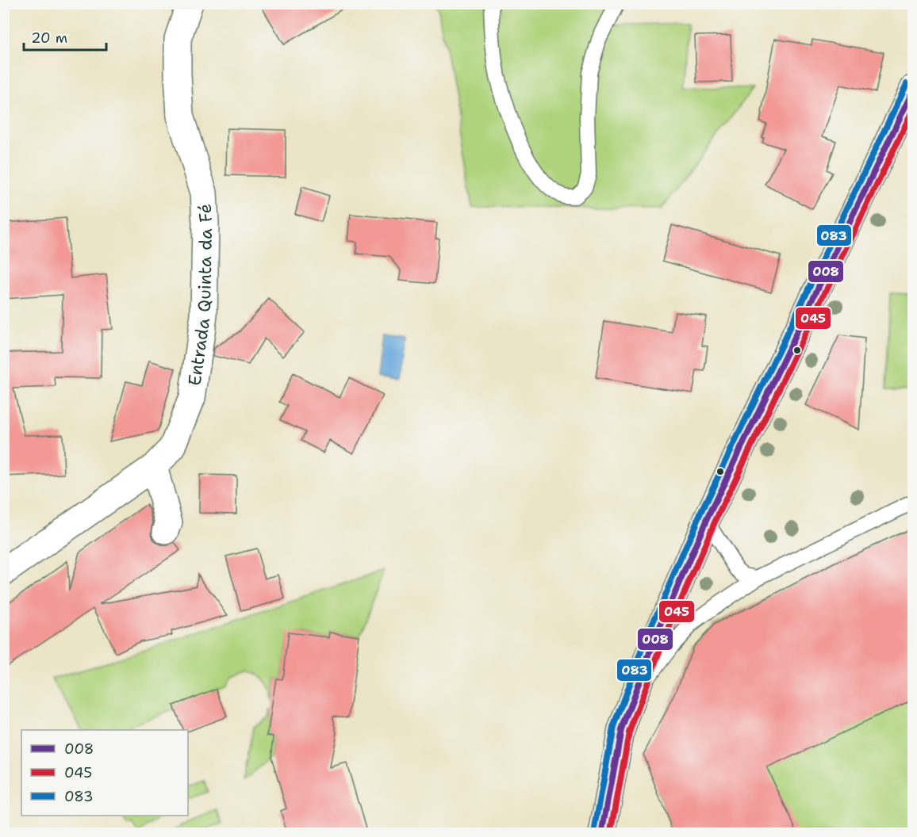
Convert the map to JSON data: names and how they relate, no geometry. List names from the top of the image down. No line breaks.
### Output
{"streets":{"main road":["Entrada Quinta da Fé"]},"lines":["transit line 083","transit line 008","transit line 045"],"legend":["008","045","083"],"scale_bar":"20 m"}
